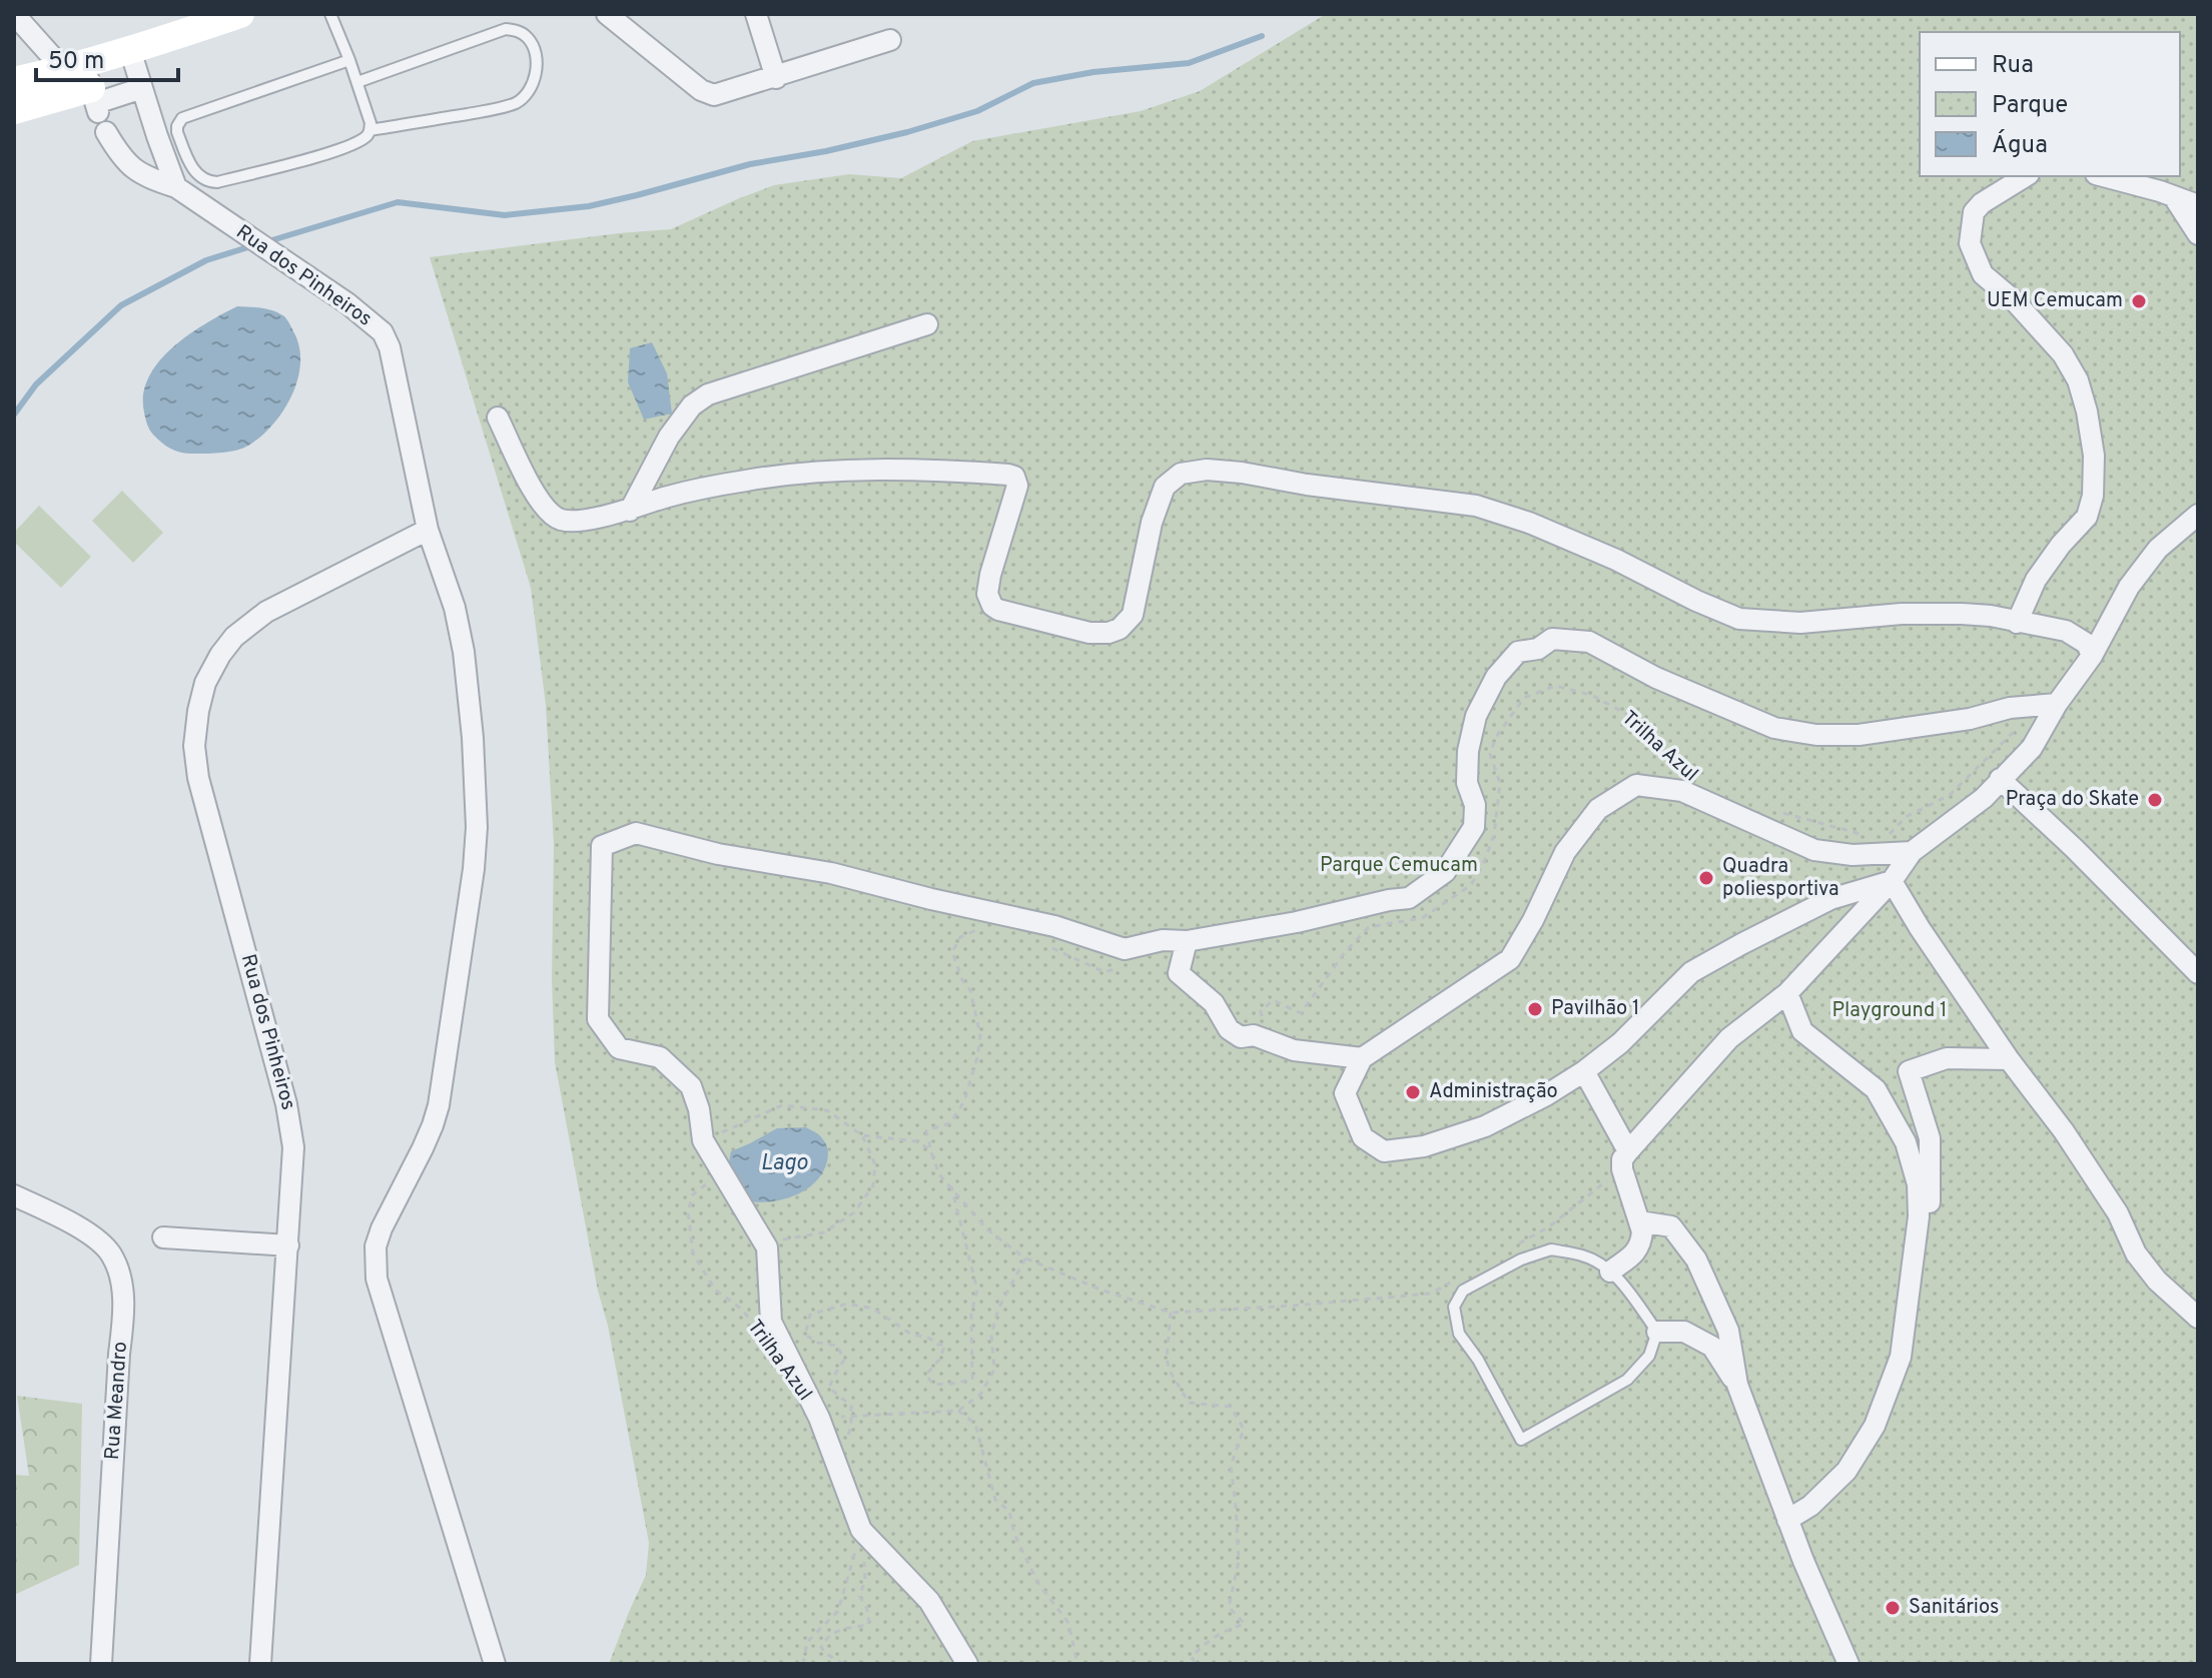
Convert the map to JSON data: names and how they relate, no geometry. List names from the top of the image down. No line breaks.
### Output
{"streets":{"street":["Rua dos Pinheiros","Rua Meandro"],"path":["Trilha Azul"]},"water":["Lago"],"parks":["Parque Cemucam","Playground 1"],"places":["UEM Cemucam","Praça do Skate","Quadra poliesportiva","Pavilhão 1","Administração","Sanitários"],"legend":["Rua","Parque","Água"],"scale_bar":"50 m"}
